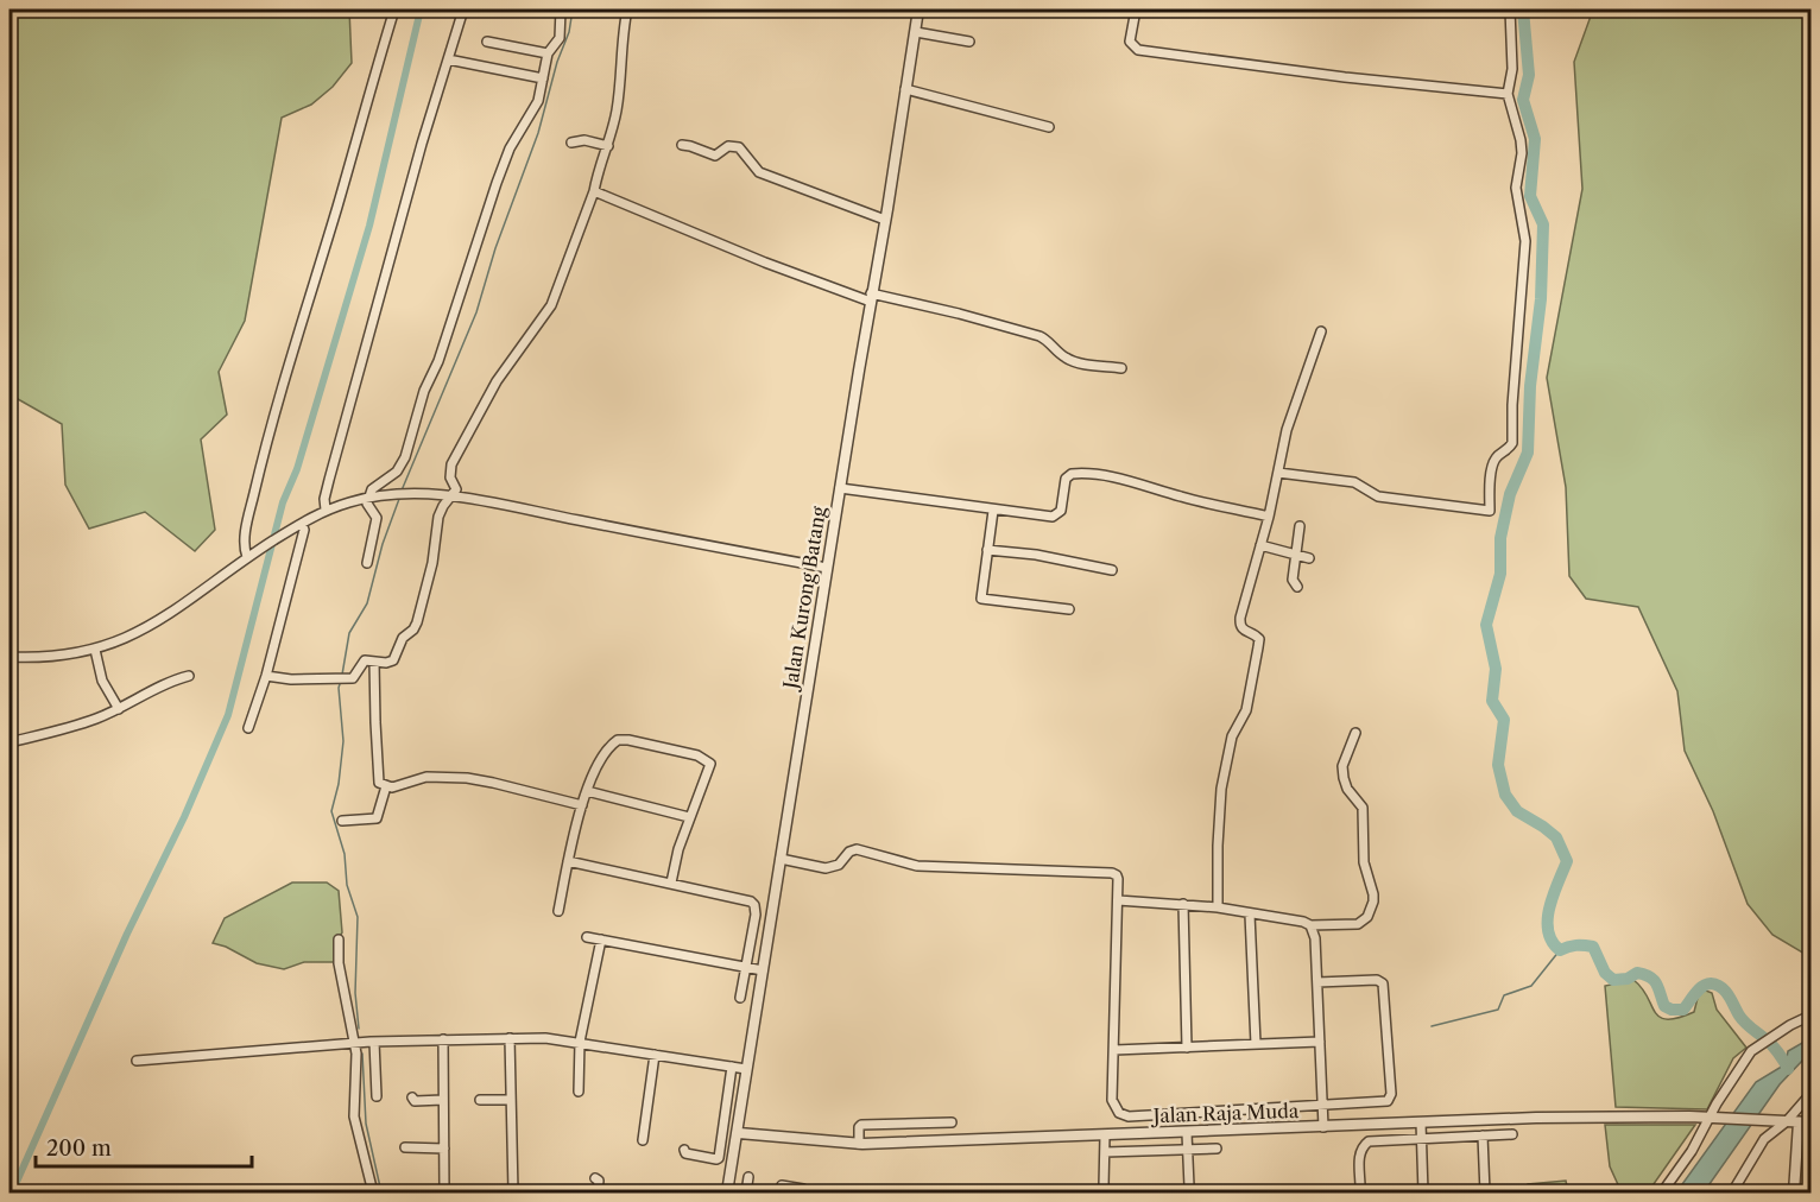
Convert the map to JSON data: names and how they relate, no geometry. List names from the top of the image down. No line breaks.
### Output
{"streets":{"street":["Jalan Kurong Batang","Jalan Raja Muda"]},"crossings":[["Jalan Kurong Batang","Jalan Raja Muda"]],"scale_bar":"200 m"}
